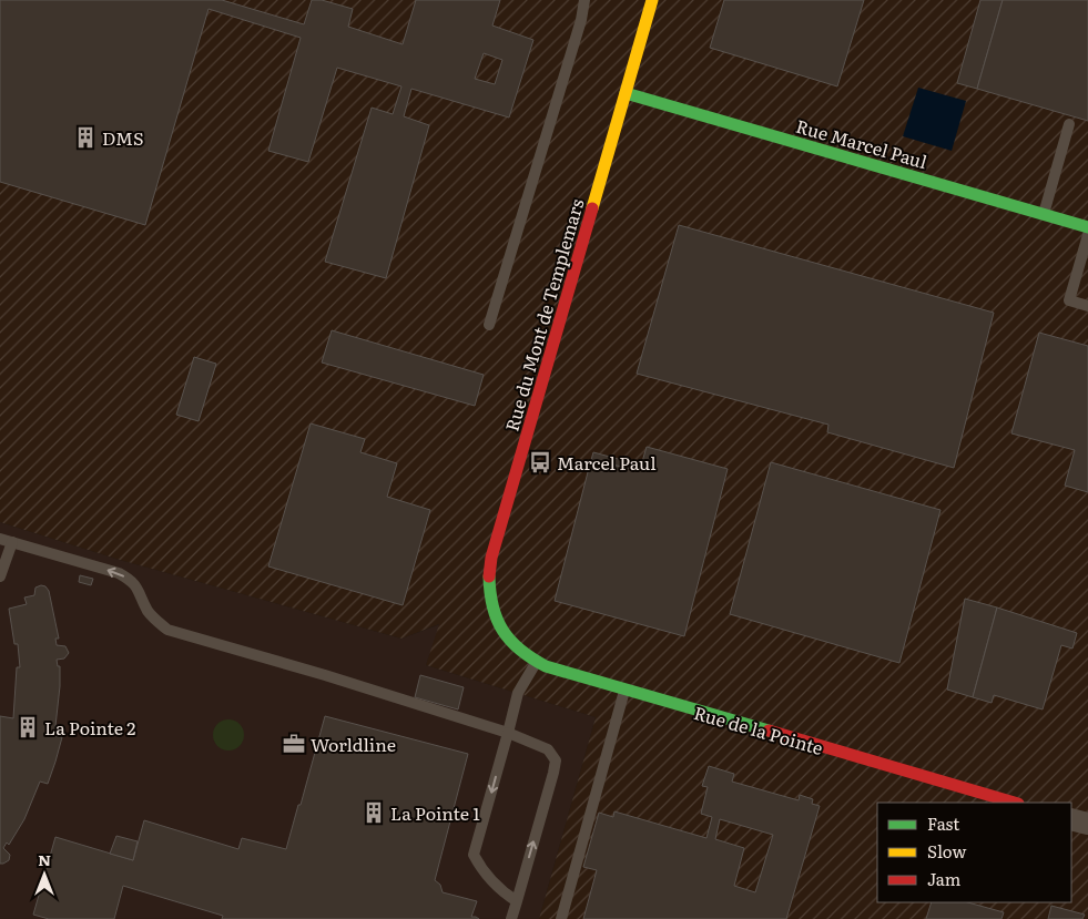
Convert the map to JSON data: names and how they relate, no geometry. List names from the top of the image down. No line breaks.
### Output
{"streets":{"street":["Rue Marcel Paul","Rue du Mont de Templemars","Rue de la Pointe"]},"crossings":[["Rue Marcel Paul","Rue du Mont de Templemars"],["Rue du Mont de Templemars","Rue de la Pointe"]],"places":{"building":["DMS","La Pointe 2","La Pointe 1"],"bus stop":["Marcel Paul"],"office":["Worldline"]},"legend":["Fast","Slow","Jam"],"north":"top"}
